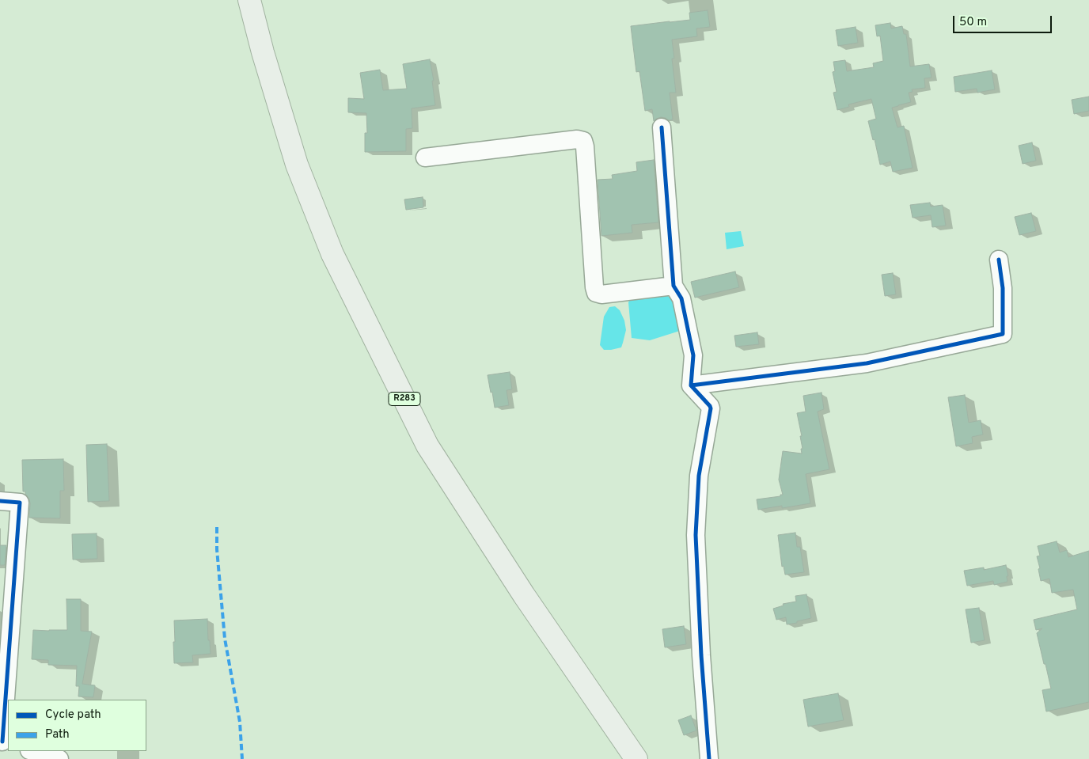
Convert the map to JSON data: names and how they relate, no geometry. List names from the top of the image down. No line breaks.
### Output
{"streets":{"main road":["R283"]},"legend":["Cycle path","Path"],"scale_bar":"50 m"}
